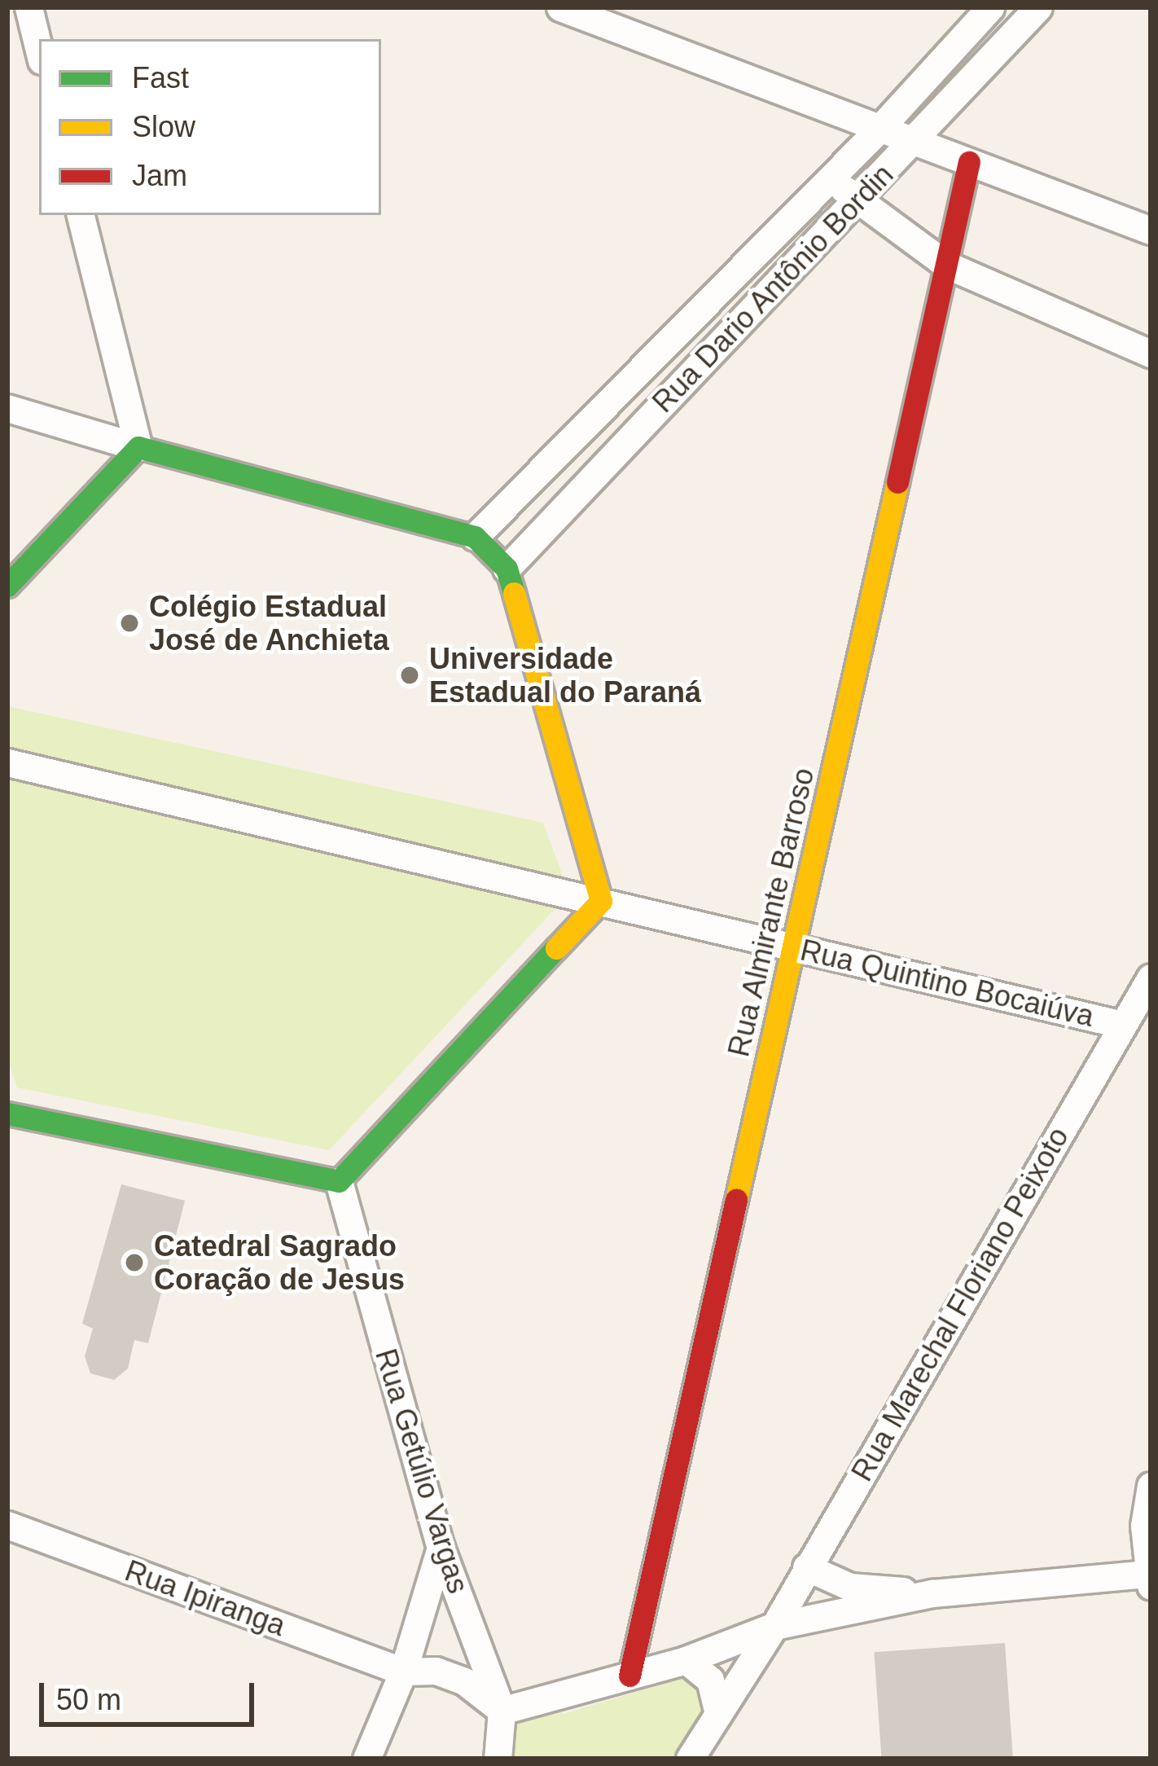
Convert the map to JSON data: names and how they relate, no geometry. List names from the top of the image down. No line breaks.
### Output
{"streets":{"street":["Rua Dario Antônio Bordin","Rua Almirante Barroso","Rua Quintino Bocaiúva","Rua Marechal Floriano Peixoto","Rua Getúlio Vargas","Rua Ipiranga"]},"crossings":[["Rua Almirante Barroso","Rua Quintino Bocaiúva"],["Rua Quintino Bocaiúva","Rua Marechal Floriano Peixoto"],["Rua Getúlio Vargas","Rua Ipiranga"]],"places":["Colégio Estadual José de Anchieta","Universidade Estadual do Paraná","Catedral Sagrado Coração de Jesus"],"legend":["Fast","Slow","Jam"],"scale_bar":"50 m"}
